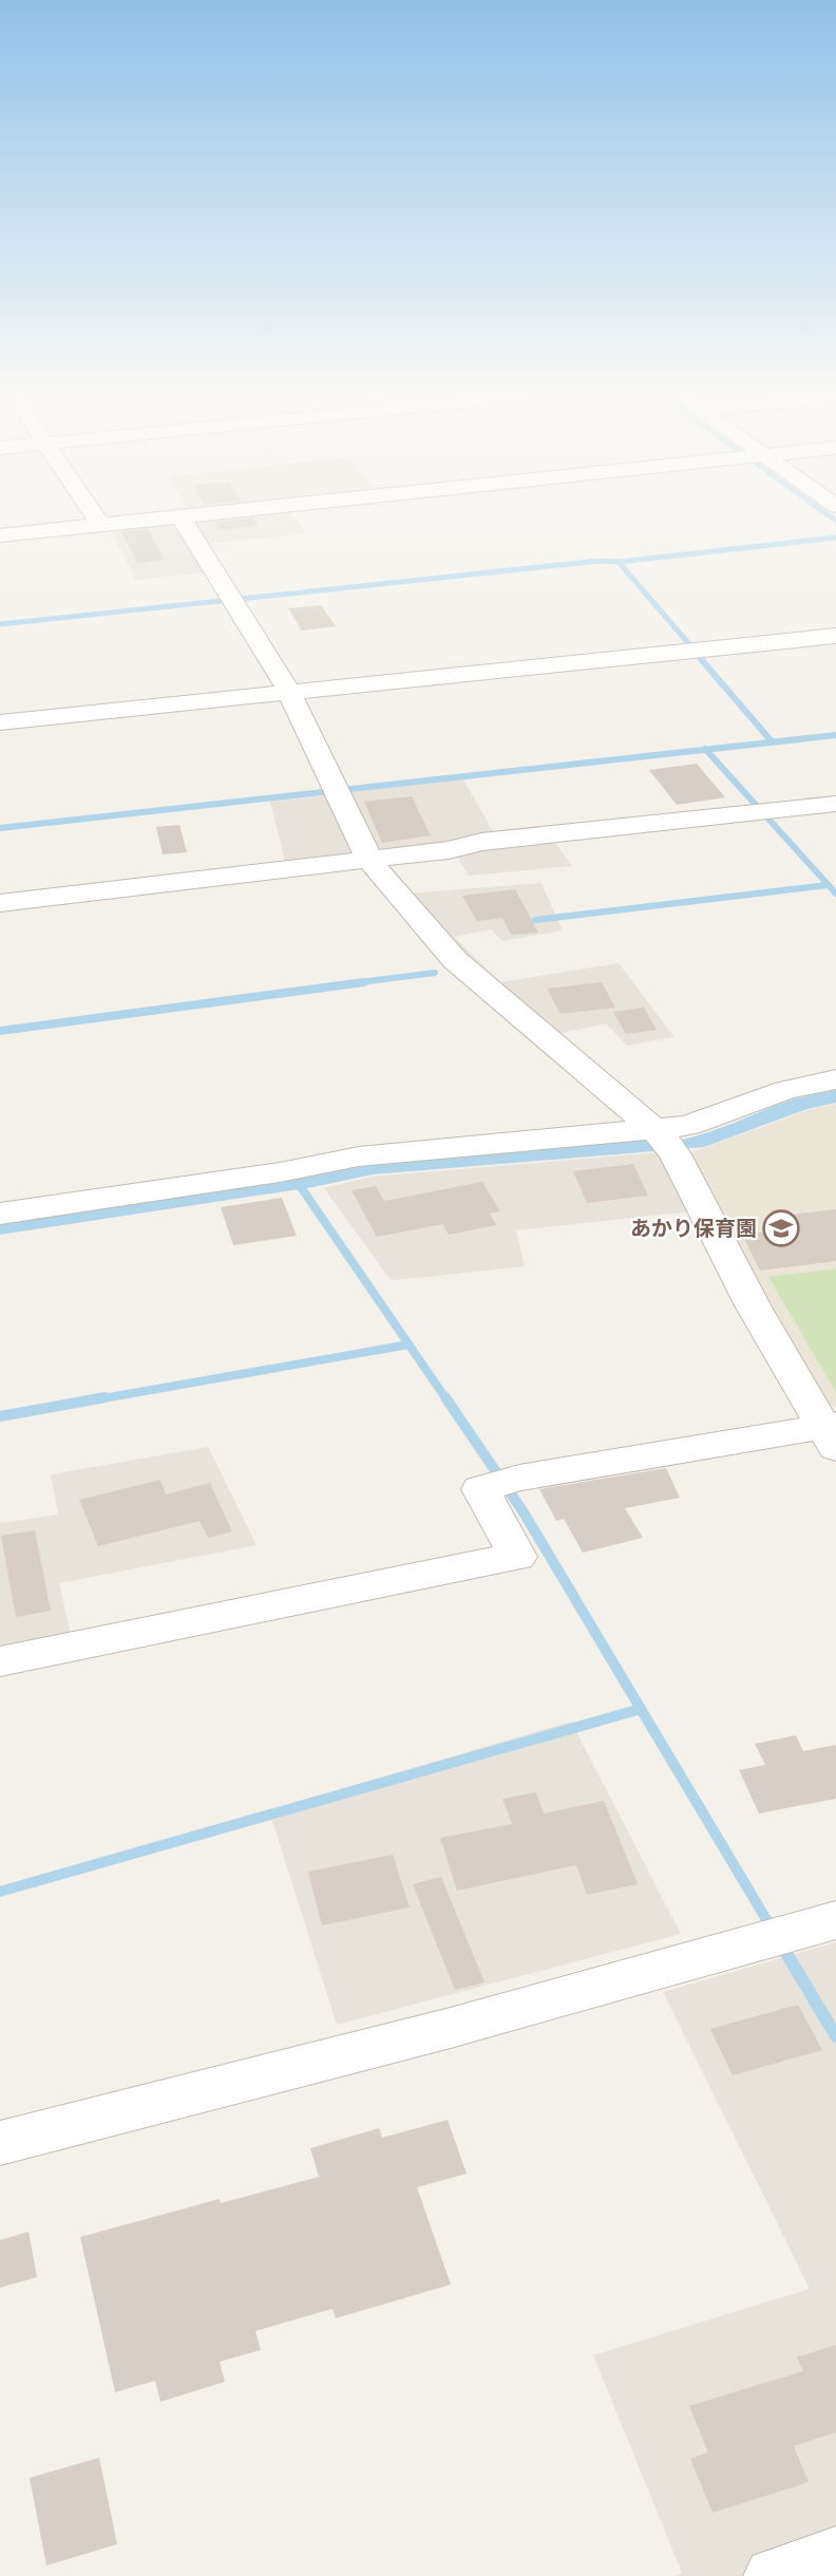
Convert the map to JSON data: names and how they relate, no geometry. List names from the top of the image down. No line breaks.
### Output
{"places":{"school or university":["あかり保育園"]}}
